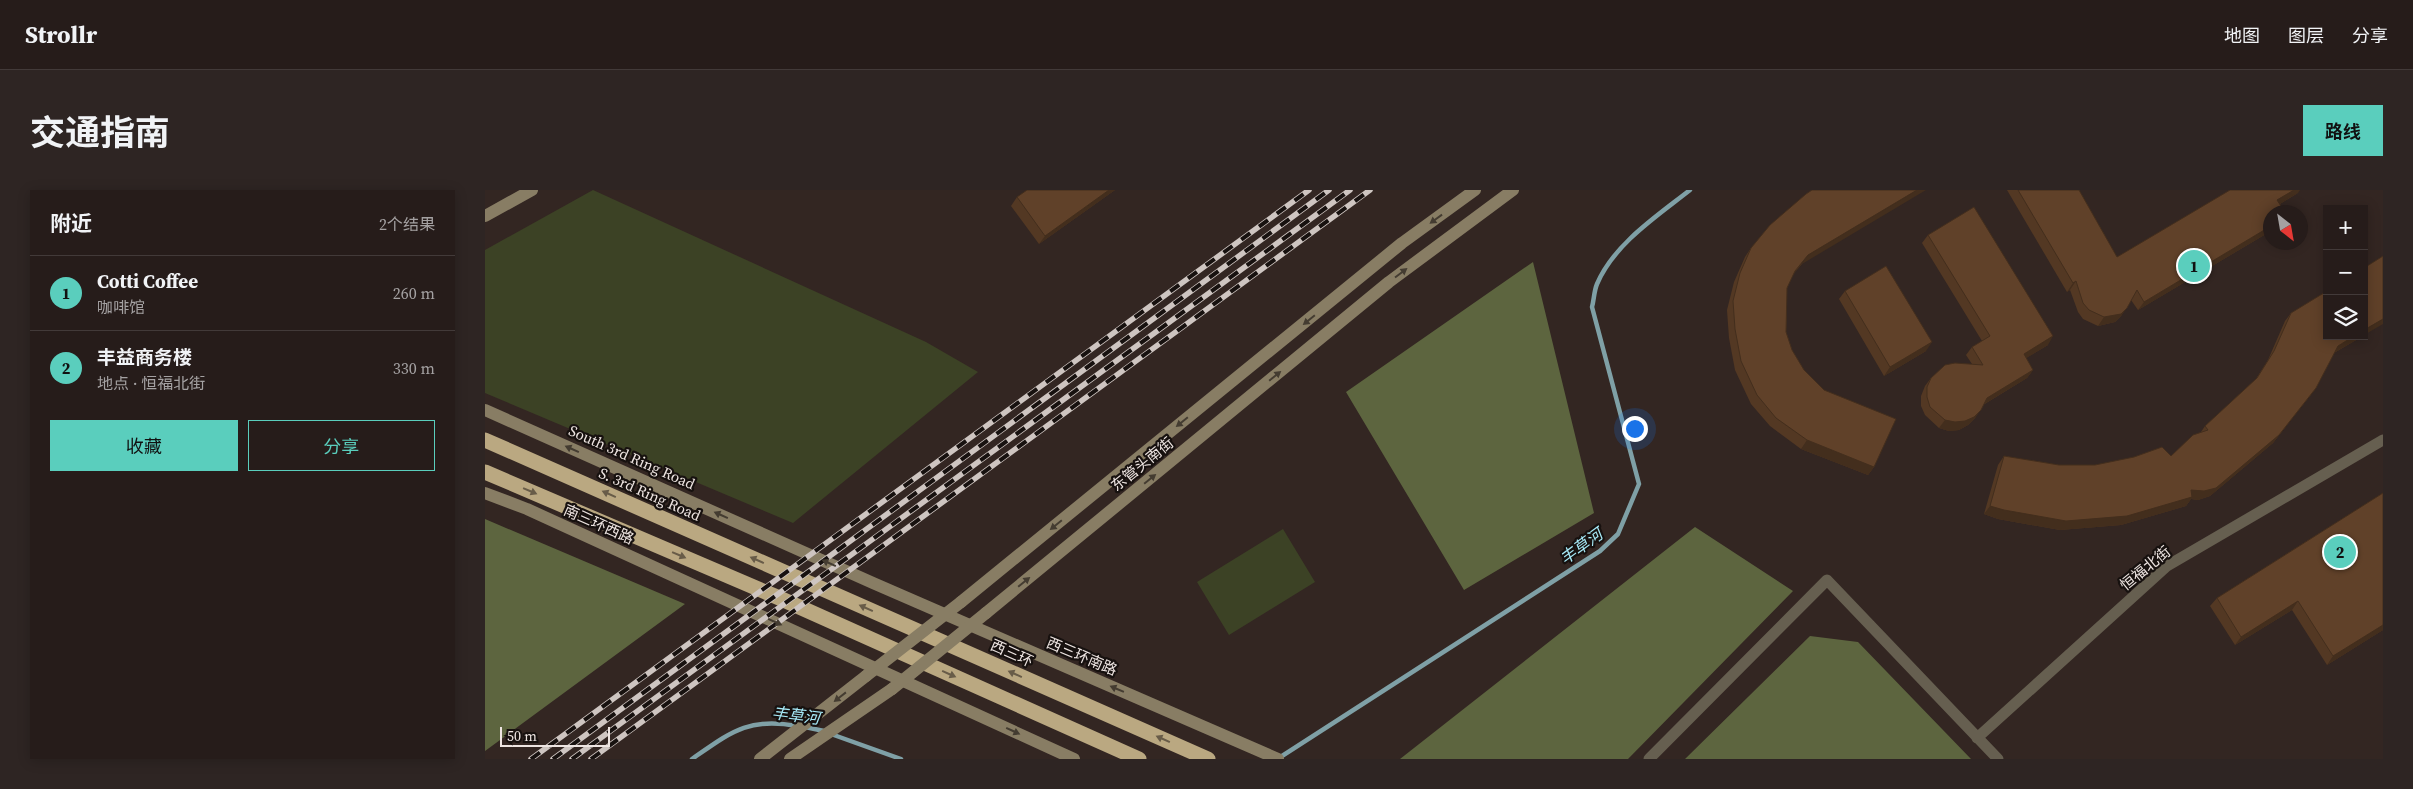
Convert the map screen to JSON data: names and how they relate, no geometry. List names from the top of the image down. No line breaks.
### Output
{"streets":{"highway":["S. 3rd Ring Road","西三环"],"main road":["South 3rd Ring Road","东管头南街","南三环西路","西三环南路"],"street":["恒福北街"]},"crossings":[["South 3rd Ring Road","西三环南路"],["S. 3rd Ring Road","西三环"]],"one_way":["South 3rd Ring Road","南三环西路","西三环南路"],"water":["丰草河"],"scale_bar":"50 m","north":"bottom right","page":{"header":"Strollr","nav":["地图","图层","分享"],"title":"交通指南","buttons":["路线",["收藏","分享"]],"heading":["附近","2个结果"],"map_buttons":["+","−"],"pins":["1","2"],"list":[{"mark":"1","name":"Cotti Coffee","note":"咖啡馆","value":"260 m"},{"mark":"2","name":"丰益商务楼","note":"地点 · 恒福北街","value":"330 m"}],"scale":"50 m"}}
